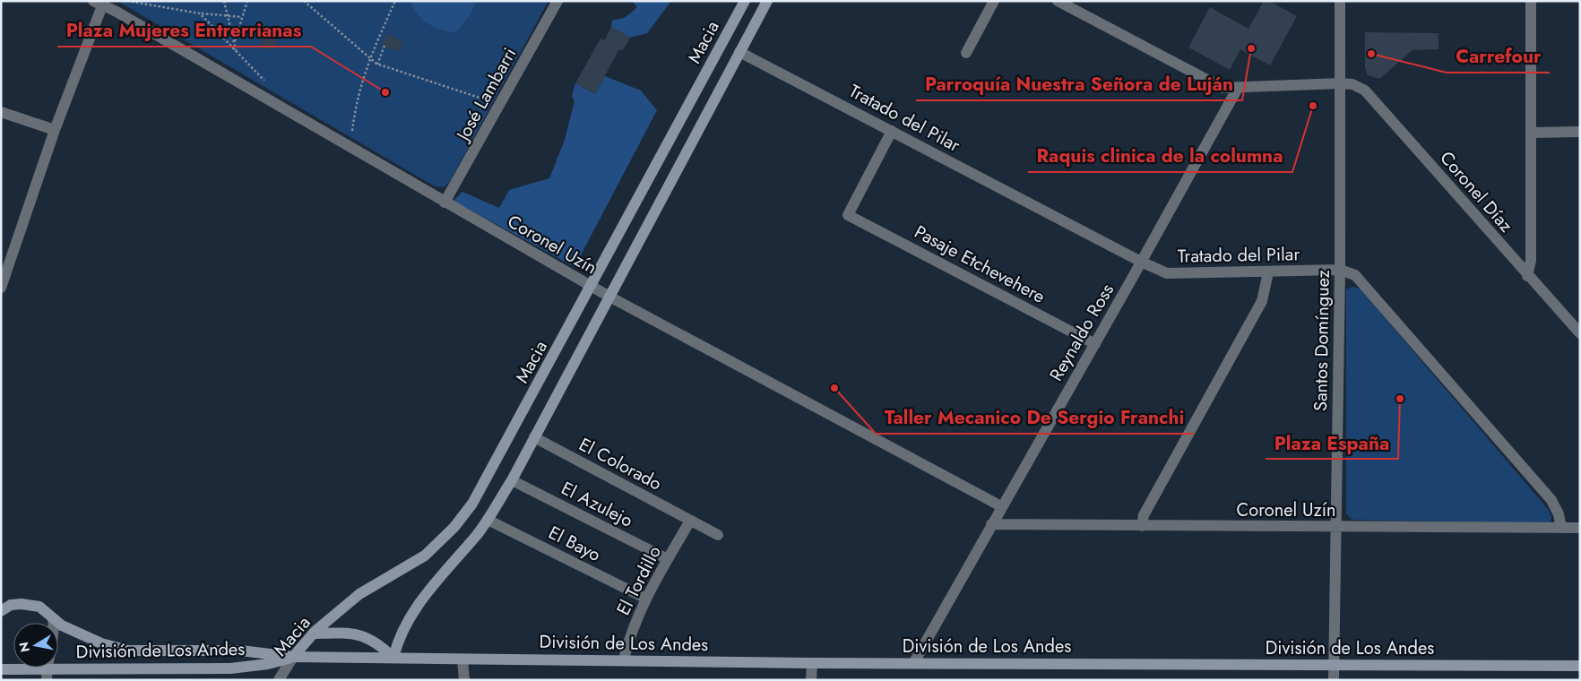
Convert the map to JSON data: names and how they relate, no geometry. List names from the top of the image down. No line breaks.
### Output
{"streets":{"street":["Macia","José Lambarri","Tratado del Pilar","Coronel Díaz","Coronel Uzín","Pasaje Etchevehere","Reynaldo Ross","Santos Domínguez","El Colorado","El Azulejo","El Bayo","El Tordillo","División de Los Andes"]},"crossings":[["Macia","Tratado del Pilar"],["Macia","Coronel Uzín"],["Macia","El Colorado"],["Macia","El Azulejo"],["Macia","El Bayo"],["Macia","División de Los Andes"],["José Lambarri","Coronel Uzín"],["Tratado del Pilar","Coronel Uzín"],["Tratado del Pilar","Pasaje Etchevehere"],["Tratado del Pilar","Reynaldo Ross"],["Tratado del Pilar","Santos Domínguez"],["Coronel Díaz","Reynaldo Ross"],["Coronel Díaz","Santos Domínguez"],["Coronel Uzín","Reynaldo Ross"],["Coronel Uzín","Santos Domínguez"],["Pasaje Etchevehere","Reynaldo Ross"],["Reynaldo Ross","División de Los Andes"],["Santos Domínguez","División de Los Andes"],["El Colorado","El Tordillo"],["El Azulejo","El Tordillo"],["El Bayo","El Tordillo"],["El Tordillo","División de Los Andes"]],"places":["Parroquía Nuestra Señora de Luján","Carrefour","Plaza Mujeres Entrerrianas","Raquis clinica de la columna","Taller Mecanico De Sergio Franchi","Plaza España"],"north":"left"}
